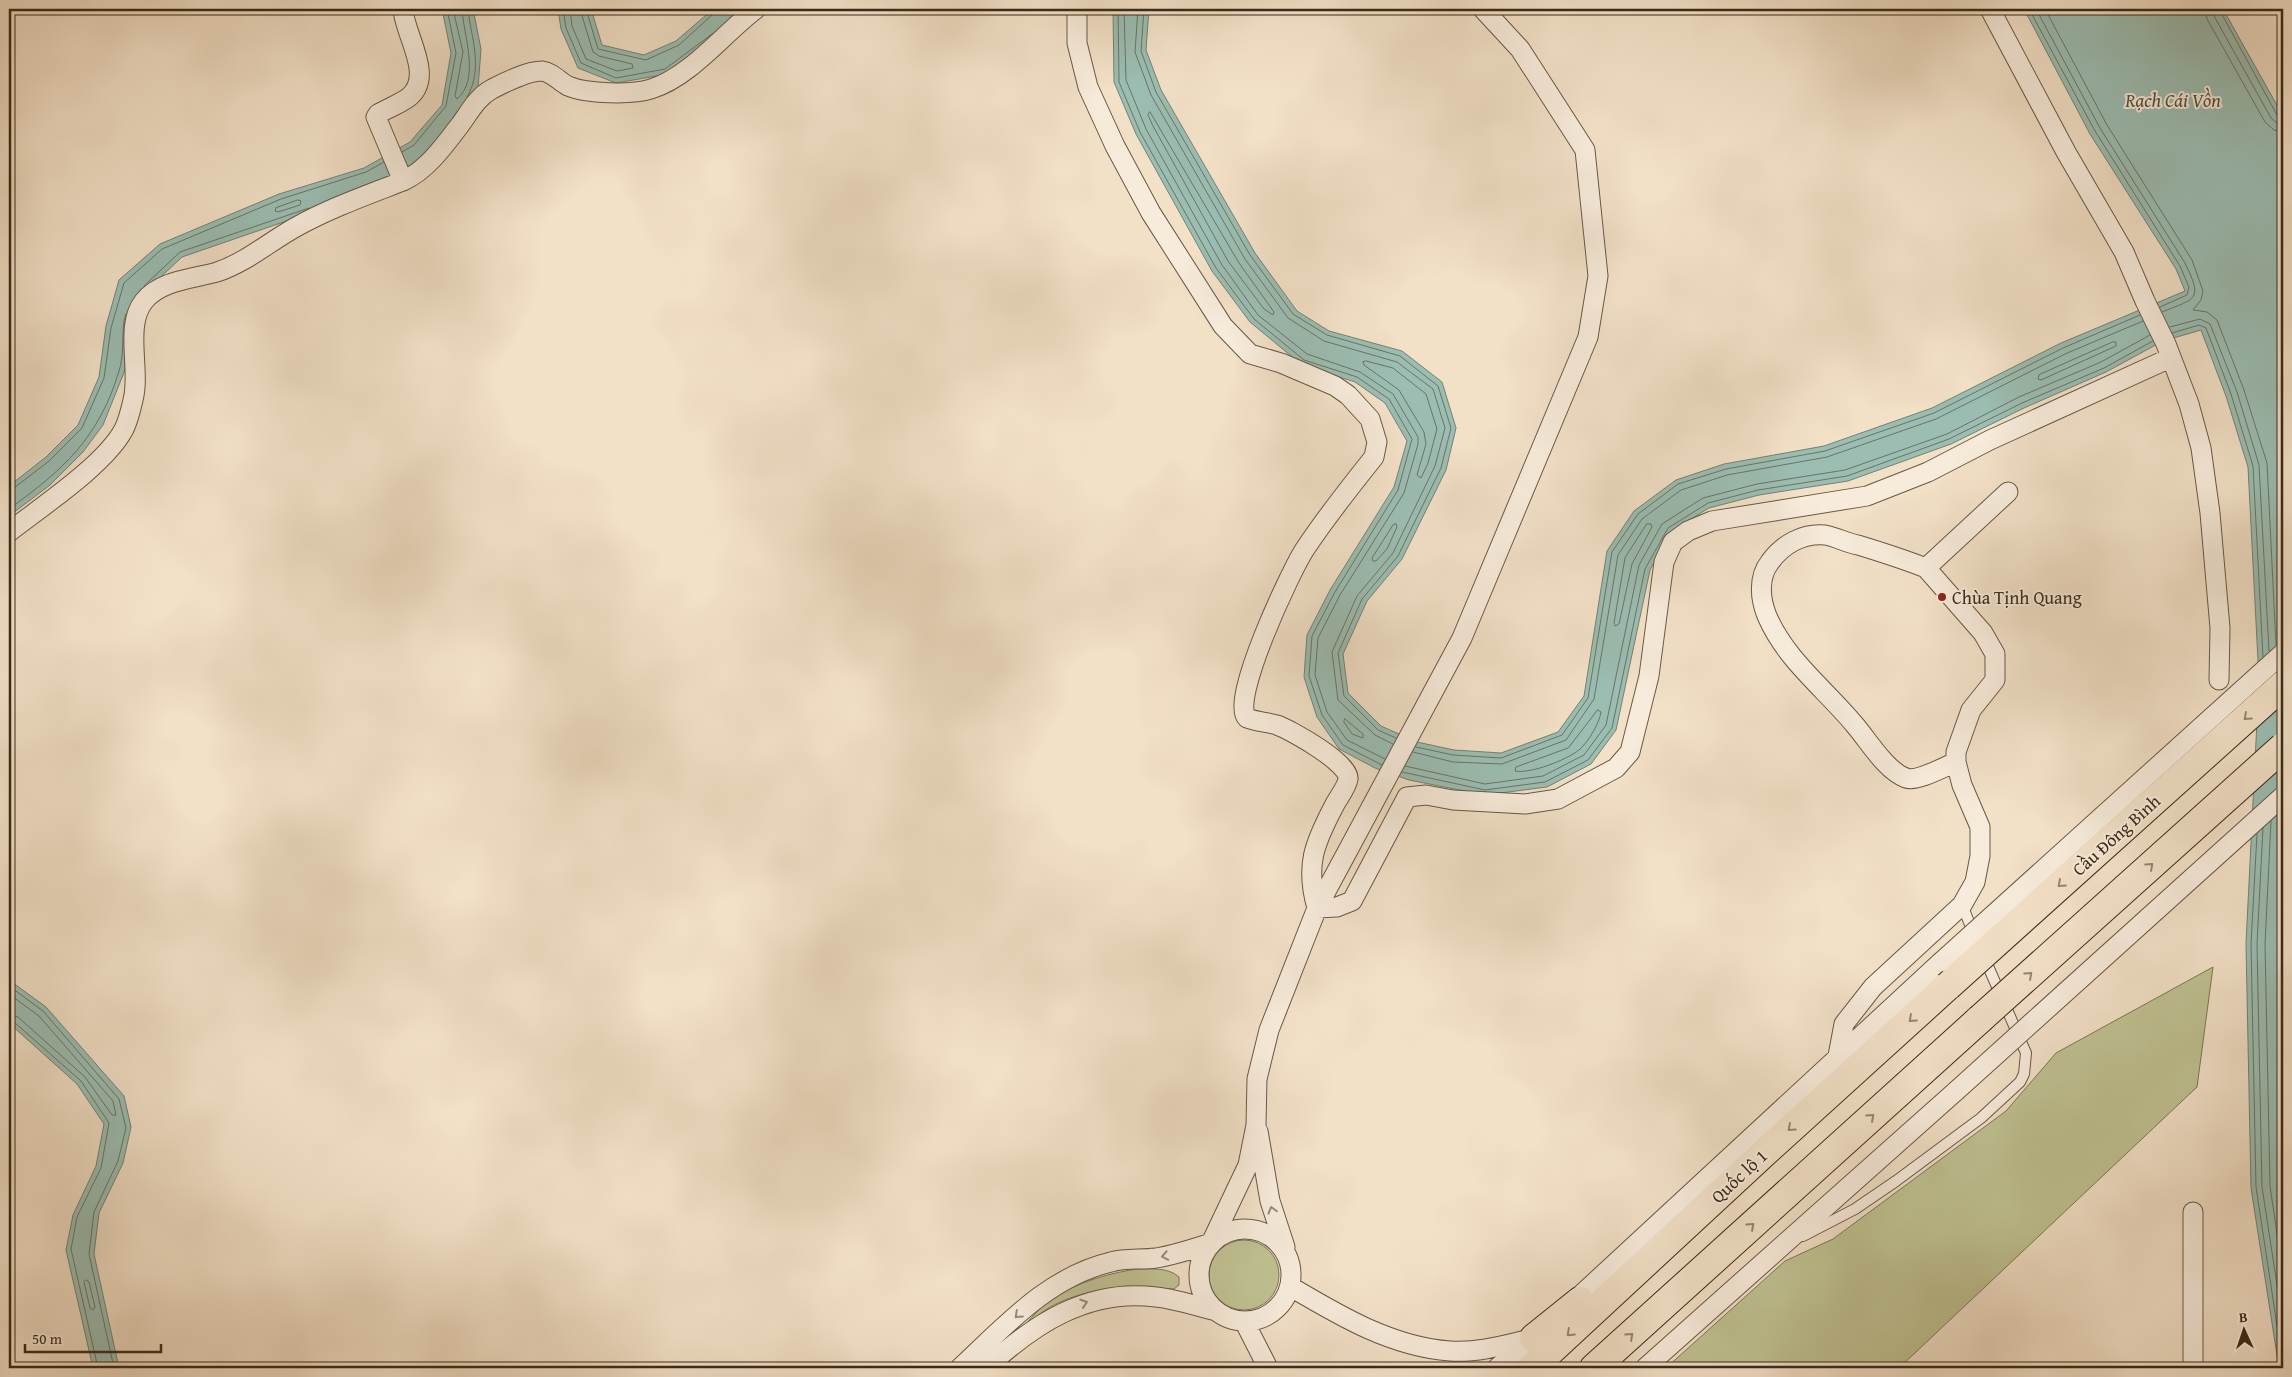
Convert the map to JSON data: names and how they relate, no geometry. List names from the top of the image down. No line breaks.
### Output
{"streets":{"highway":["Cầu Đông Bình","Quốc lộ 1"]},"crossings":[["Cầu Đông Bình","Quốc lộ 1"]],"water":["Rạch Cái Vồn"],"places":["Chùa Tịnh Quang"],"scale_bar":"50 m","north":"top"}
